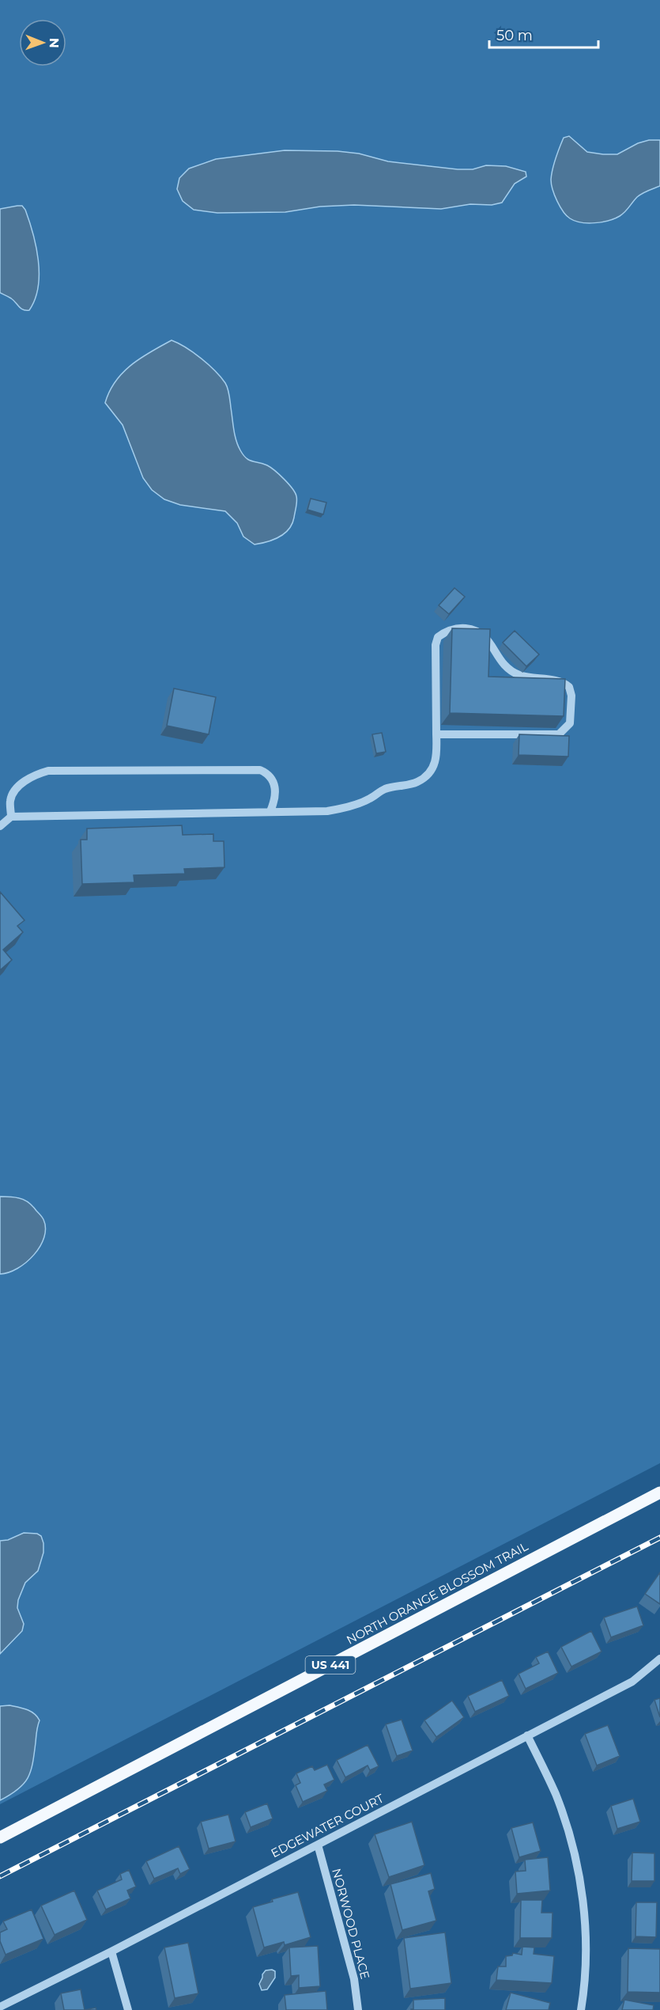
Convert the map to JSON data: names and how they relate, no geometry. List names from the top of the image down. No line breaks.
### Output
{"streets":{"main road":["NORTH ORANGE BLOSSOM TRAIL","US 441"],"street":["EDGEWATER COURT","NORWOOD PLACE"]},"crossings":[["EDGEWATER COURT","NORWOOD PLACE"]],"scale_bar":"50 m","north":"right"}
